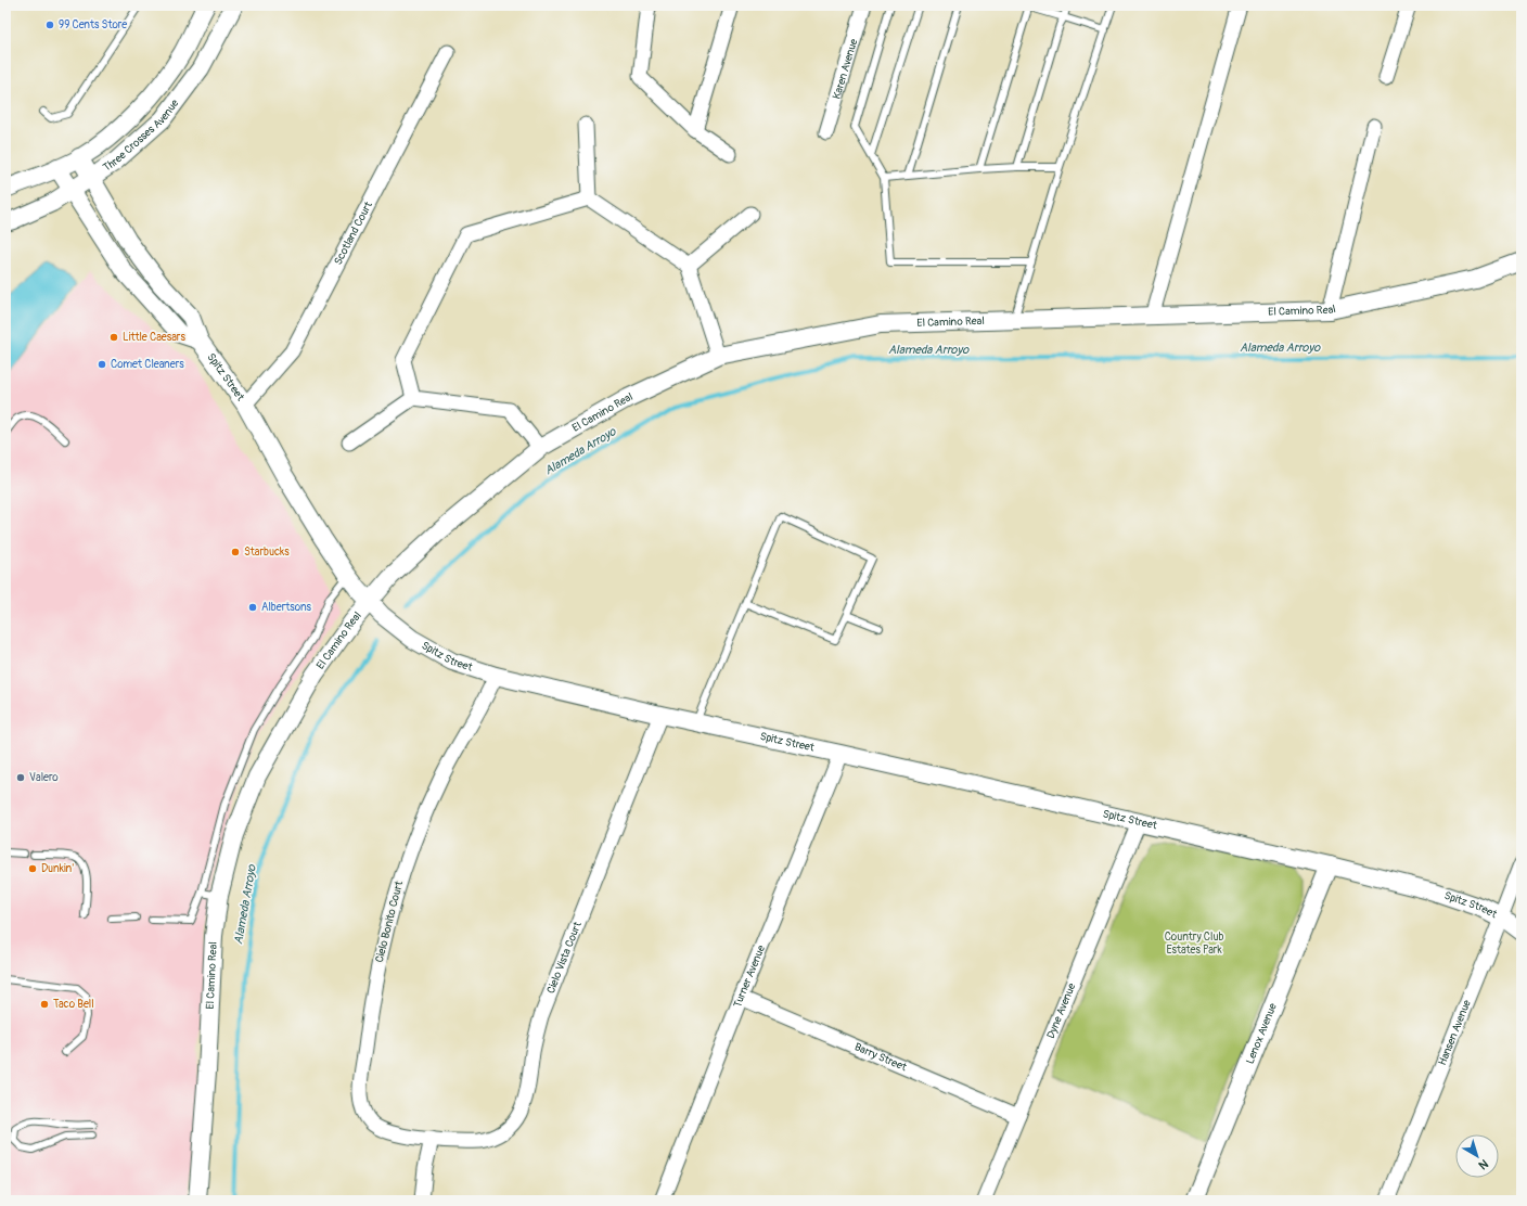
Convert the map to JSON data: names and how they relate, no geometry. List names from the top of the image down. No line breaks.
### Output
{"streets":{"street":["Karen Avenue","Three Crosses Avenue","Scotland Court","El Camino Real","Spitz Street","Cielo Bonito Court","Cielo Vista Court","Turner Avenue","Dyne Avenue","Hansen Avenue","Lenox Avenue","Barry Street"]},"crossings":[["Three Crosses Avenue","Spitz Street"],["Scotland Court","Spitz Street"],["El Camino Real","Spitz Street"],["Spitz Street","Cielo Bonito Court"],["Spitz Street","Cielo Vista Court"],["Spitz Street","Turner Avenue"],["Spitz Street","Dyne Avenue"],["Spitz Street","Hansen Avenue"],["Spitz Street","Lenox Avenue"],["Cielo Bonito Court","Cielo Vista Court"],["Turner Avenue","Barry Street"],["Dyne Avenue","Barry Street"]],"water":["Alameda Arroyo"],"parks":["Country Club Estates Park"],"places":["99 Cents Store","Little Caesars","Comet Cleaners","Starbucks","Albertsons","Valero","Dunkin'","Taco Bell"],"north":"bottom right"}
